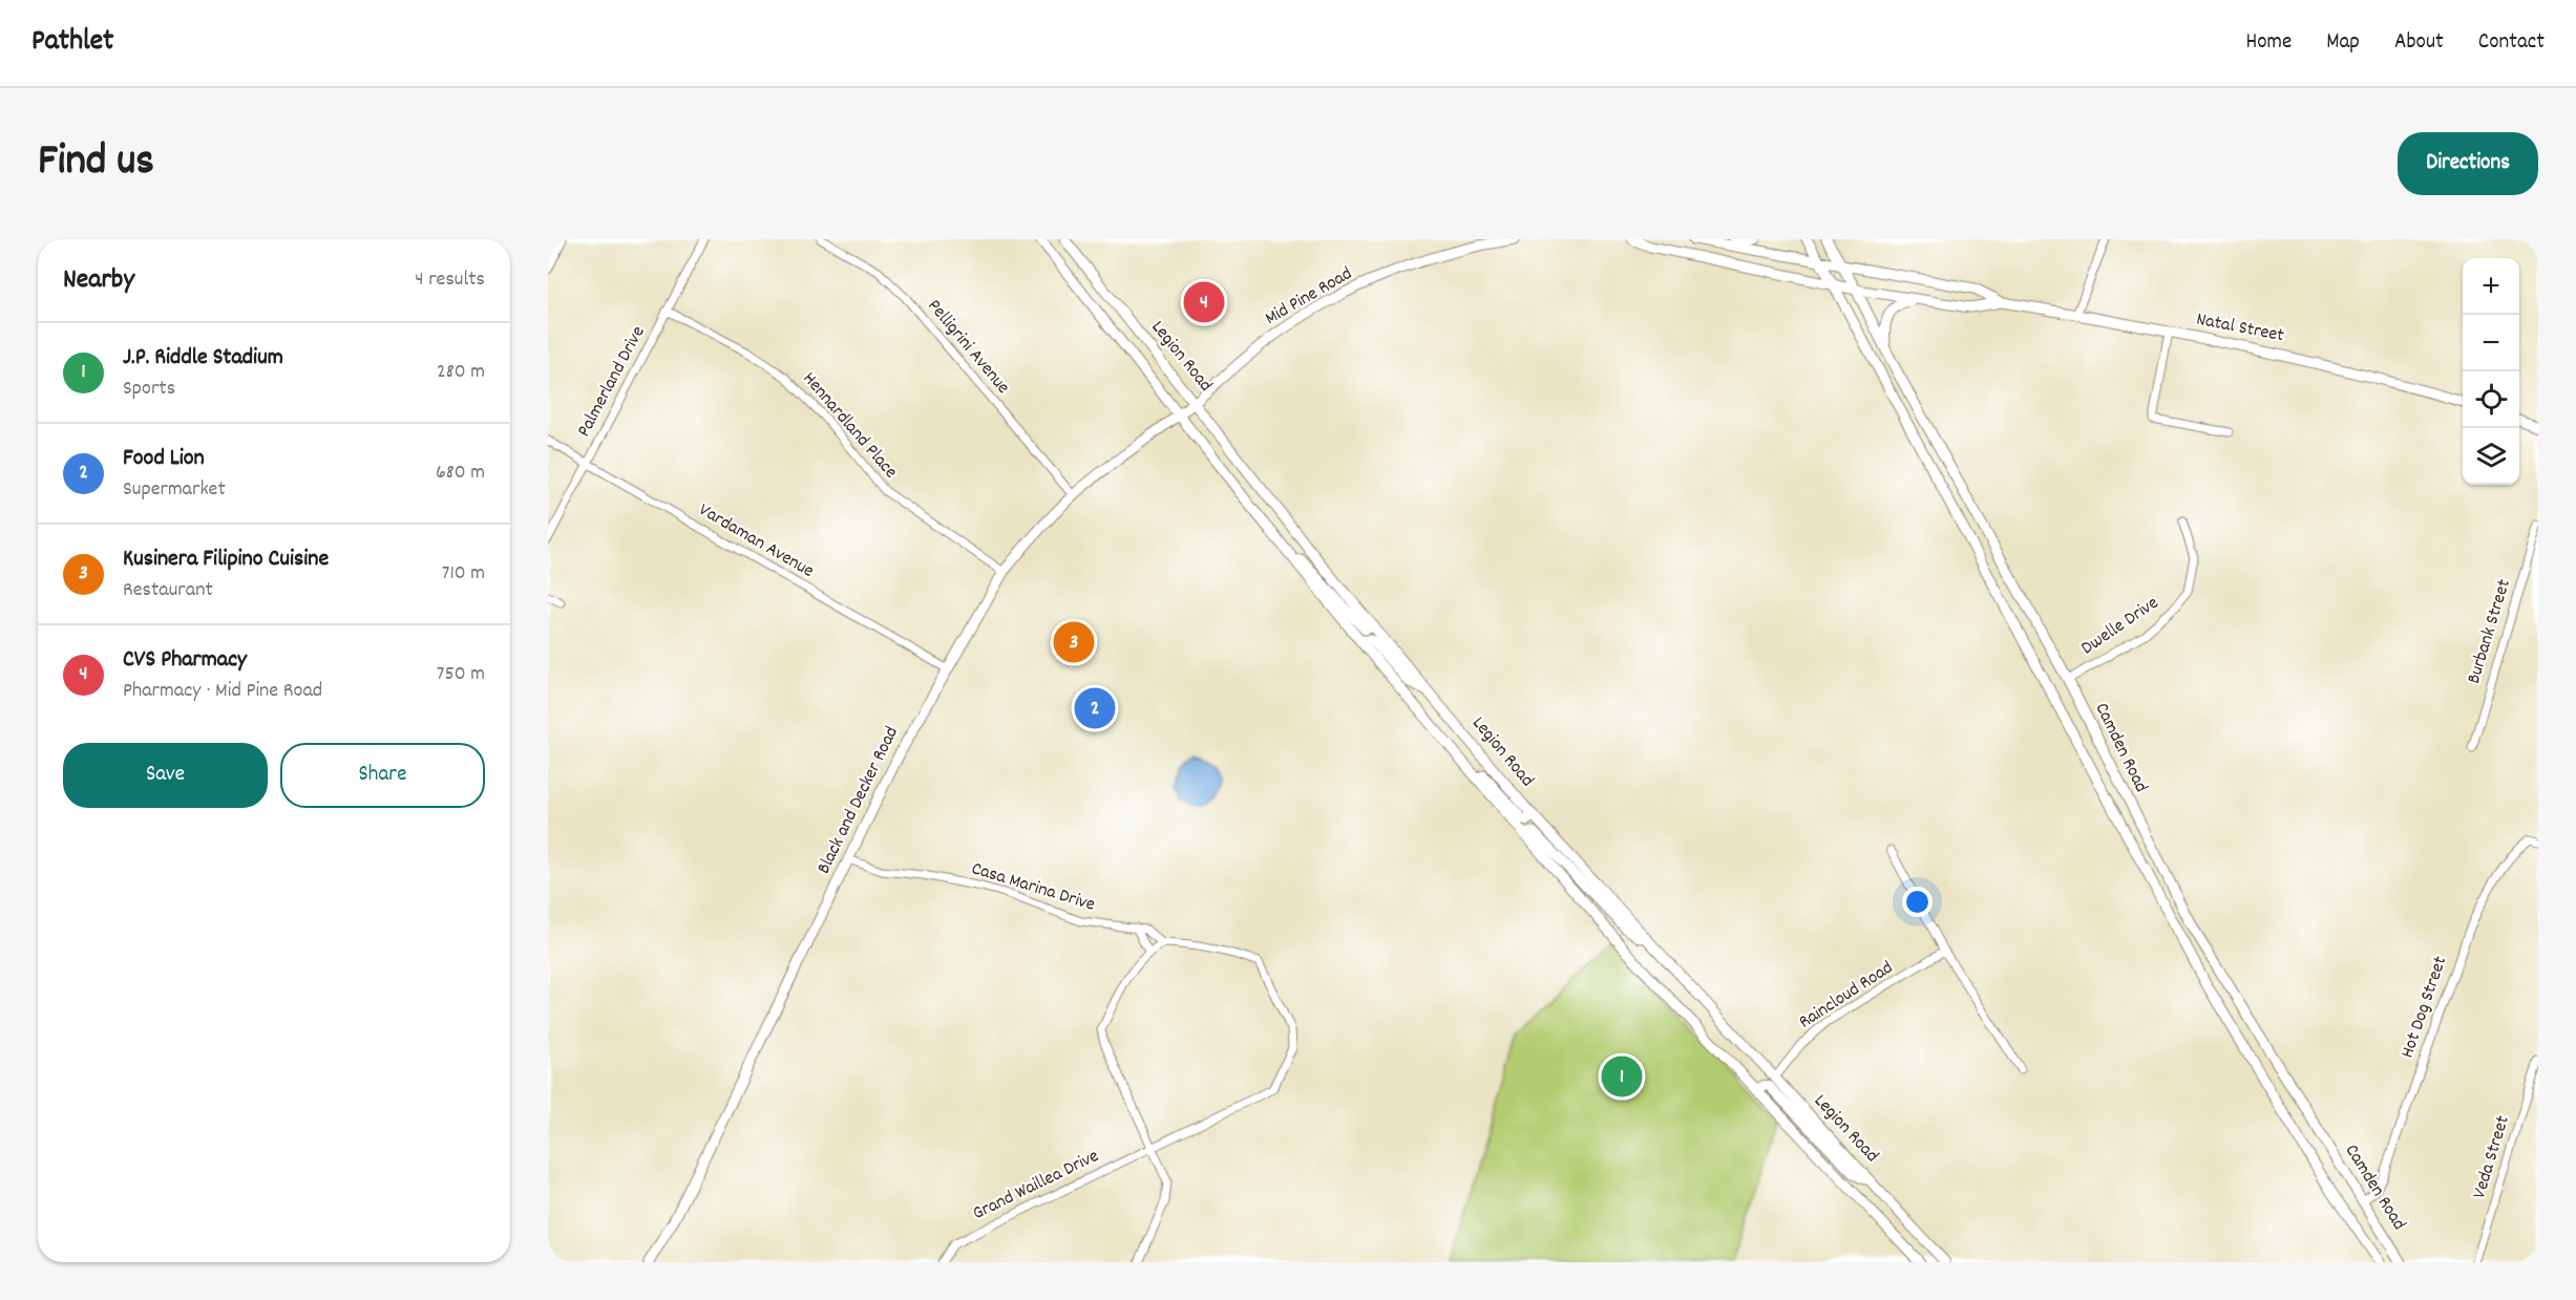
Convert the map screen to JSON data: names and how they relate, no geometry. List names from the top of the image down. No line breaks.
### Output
{"streets":{"main road":["Mid Pine Road","Natal Street","Legion Road","Camden Road","Black and Decker Road"],"street":["Pelligrini Avenue","Palmerland Drive","Hennardland Place","Vardaman Avenue","Dwelle Drive","Burbank Street","Casa Marina Drive","Raincloud Road","Hot Dog Street","Veda Street","Grand Waillea Drive"]},"crossings":[["Mid Pine Road","Legion Road"],["Mid Pine Road","Black and Decker Road"],["Natal Street","Camden Road"],["Pelligrini Avenue","Black and Decker Road"],["Legion Road","Black and Decker Road"],["Legion Road","Raincloud Road"],["Palmerland Drive","Hennardland Place"],["Palmerland Drive","Vardaman Avenue"],["Hennardland Place","Black and Decker Road"],["Vardaman Avenue","Black and Decker Road"],["Dwelle Drive","Camden Road"],["Camden Road","Hot Dog Street"],["Black and Decker Road","Casa Marina Drive"]],"page":{"header":"Pathlet","nav":["Home","Map","About","Contact"],"title":"Find us","buttons":["Directions",["Save","Share"]],"heading":["Nearby","4 results"],"map_buttons":["+","−"],"pins":["4","3","2","1"],"list":[{"mark":"1","name":"J.P. Riddle Stadium","note":"Sports","value":"280 m"},{"mark":"2","name":"Food Lion","note":"Supermarket","value":"680 m"},{"mark":"3","name":"Kusinera Filipino Cuisine","note":"Restaurant","value":"710 m"},{"mark":"4","name":"CVS Pharmacy","note":"Pharmacy · Mid Pine Road","value":"750 m"}]}}
